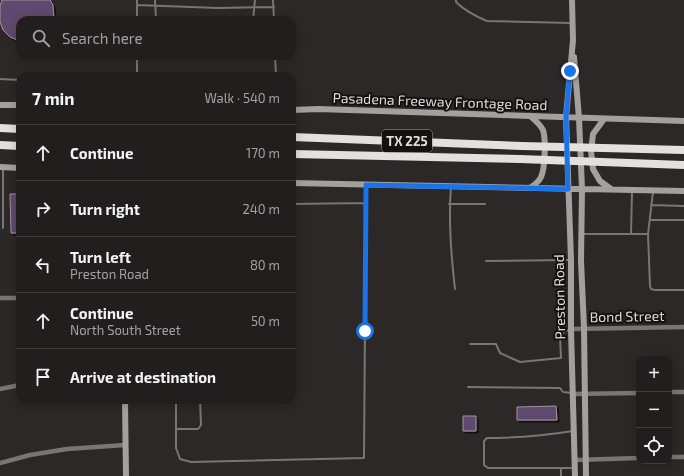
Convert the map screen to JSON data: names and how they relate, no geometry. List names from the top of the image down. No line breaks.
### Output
{"streets":{"highway":["TX 225"],"main road":["Pasadena Freeway Frontage Road","Preston Road"],"street":["Bond Street"]},"crossings":[["Pasadena Freeway Frontage Road","Preston Road"],["Preston Road","Bond Street"]],"page":{"search":"Search here","heading":["7 min","Walk · 540 m"],"list":[["Continue","170 m"],["Turn right","240 m"],["Turn left","Preston Road","80 m"],["Continue","North South Street","50 m"],"Arrive at destination"],"map_buttons":["+","−"]}}
